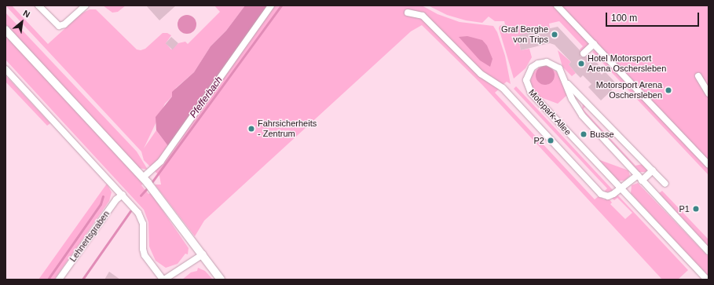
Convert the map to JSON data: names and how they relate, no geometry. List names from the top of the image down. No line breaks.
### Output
{"streets":{"street":["Motopark-Allee","Lehnertsgraben"]},"water":["Pfefferbach"],"places":["Graf Berghe von Trips","Hotel Motorsport Arena Oschersleben","Motorsport Arena Oschersleben","Fahrsicherheits - Zentrum","Busse","P2","P1"],"scale_bar":"100 m","north":"top right"}
